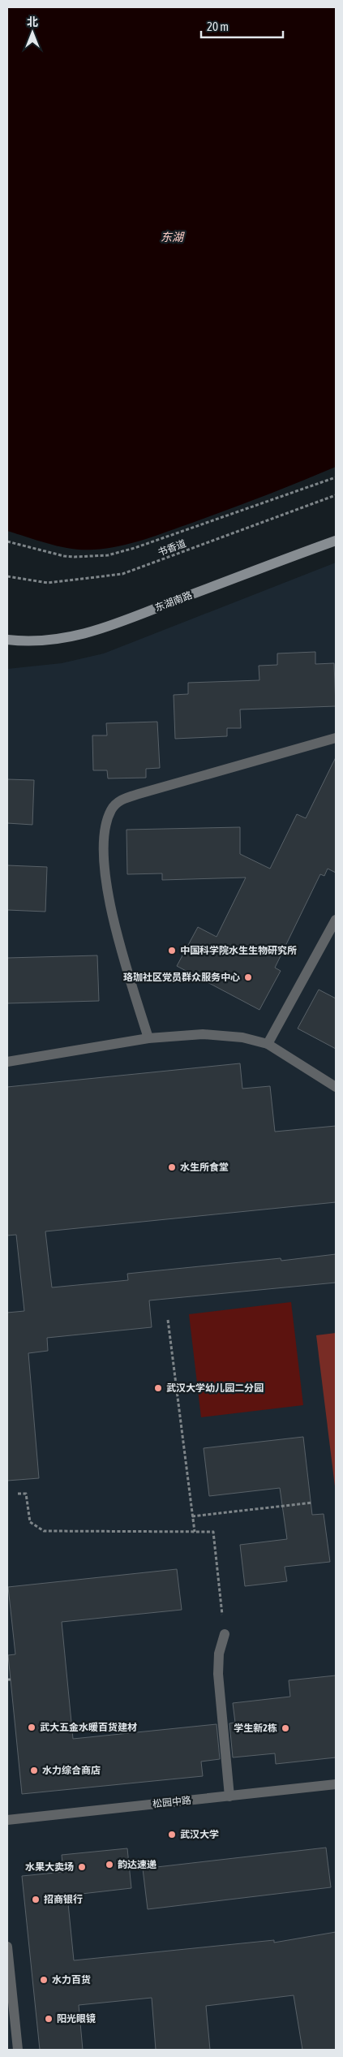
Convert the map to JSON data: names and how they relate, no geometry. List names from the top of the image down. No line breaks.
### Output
{"streets":{"street":["东湖南路","松园中路"],"path":["书香道"]},"water":["东湖"],"places":["中国科学院水生生物研究所","珞珈社区党员群众服务中心","水生所食堂","武汉大学幼儿园二分园","武大五金水暖百货建材","学生新2栋","水力综合商店","武汉大学","韵达速递","水果大卖场","招商银行","水力百货","阳光眼镜"],"scale_bar":"20 m","north":"top"}
